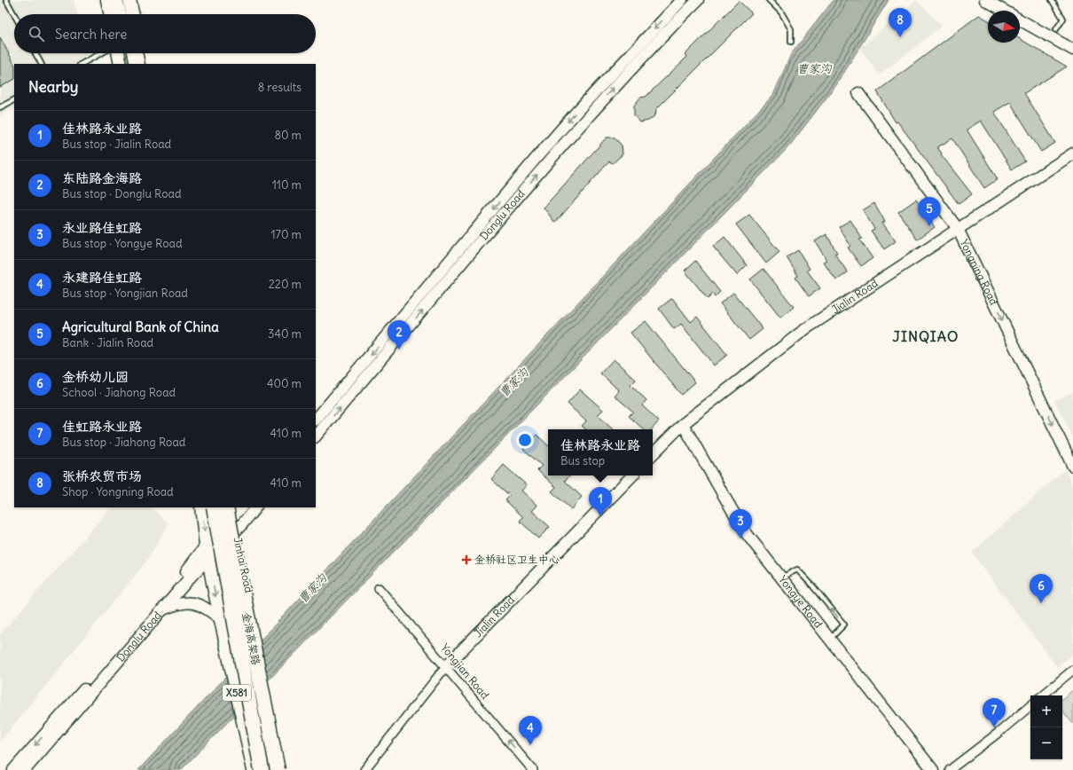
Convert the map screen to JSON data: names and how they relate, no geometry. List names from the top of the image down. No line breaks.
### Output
{"streets":{"highway":["金海高架路"],"main road":["Donglu Road","Yongning Road","Jialin Road","Jinhai Road","Yongye Road","X581"],"street":["Yongjian Road"]},"crossings":[["Donglu Road","Jinhai Road"],["Donglu Road","金海高架路"],["Donglu Road","X581"],["Yongning Road","Jialin Road"],["Jialin Road","Yongye Road"],["Jialin Road","Yongjian Road"],["Jinhai Road","金海高架路"]],"one_way":["Yongning Road","Yongjian Road"],"districts":["JINQIAO"],"water":["曹家沟"],"places":{"health":["金桥社区卫生中心"]},"north":"right","page":{"pins":["8","5","2","1","3","6","7","4"],"search":"Search here","heading":["Nearby","8 results"],"list":[{"mark":"1","name":"佳林路永业路","note":"Bus stop · Jialin Road","value":"80 m"},{"mark":"2","name":"东陆路金海路","note":"Bus stop · Donglu Road","value":"110 m"},{"mark":"3","name":"永业路佳虹路","note":"Bus stop · Yongye Road","value":"170 m"},{"mark":"4","name":"永建路佳虹路","note":"Bus stop · Yongjian Road","value":"220 m"},{"mark":"5","name":"Agricultural Bank of China","note":"Bank · Jialin Road","value":"340 m"},{"mark":"6","name":"金桥幼儿园","note":"School · Jiahong Road","value":"400 m"},{"mark":"7","name":"佳虹路永业路","note":"Bus stop · Jiahong Road","value":"410 m"},{"mark":"8","name":"张桥农贸市场","note":"Shop · Yongning Road","value":"410 m"}],"popup":["佳林路永业路","Bus stop"],"map_buttons":["+","−"]}}
